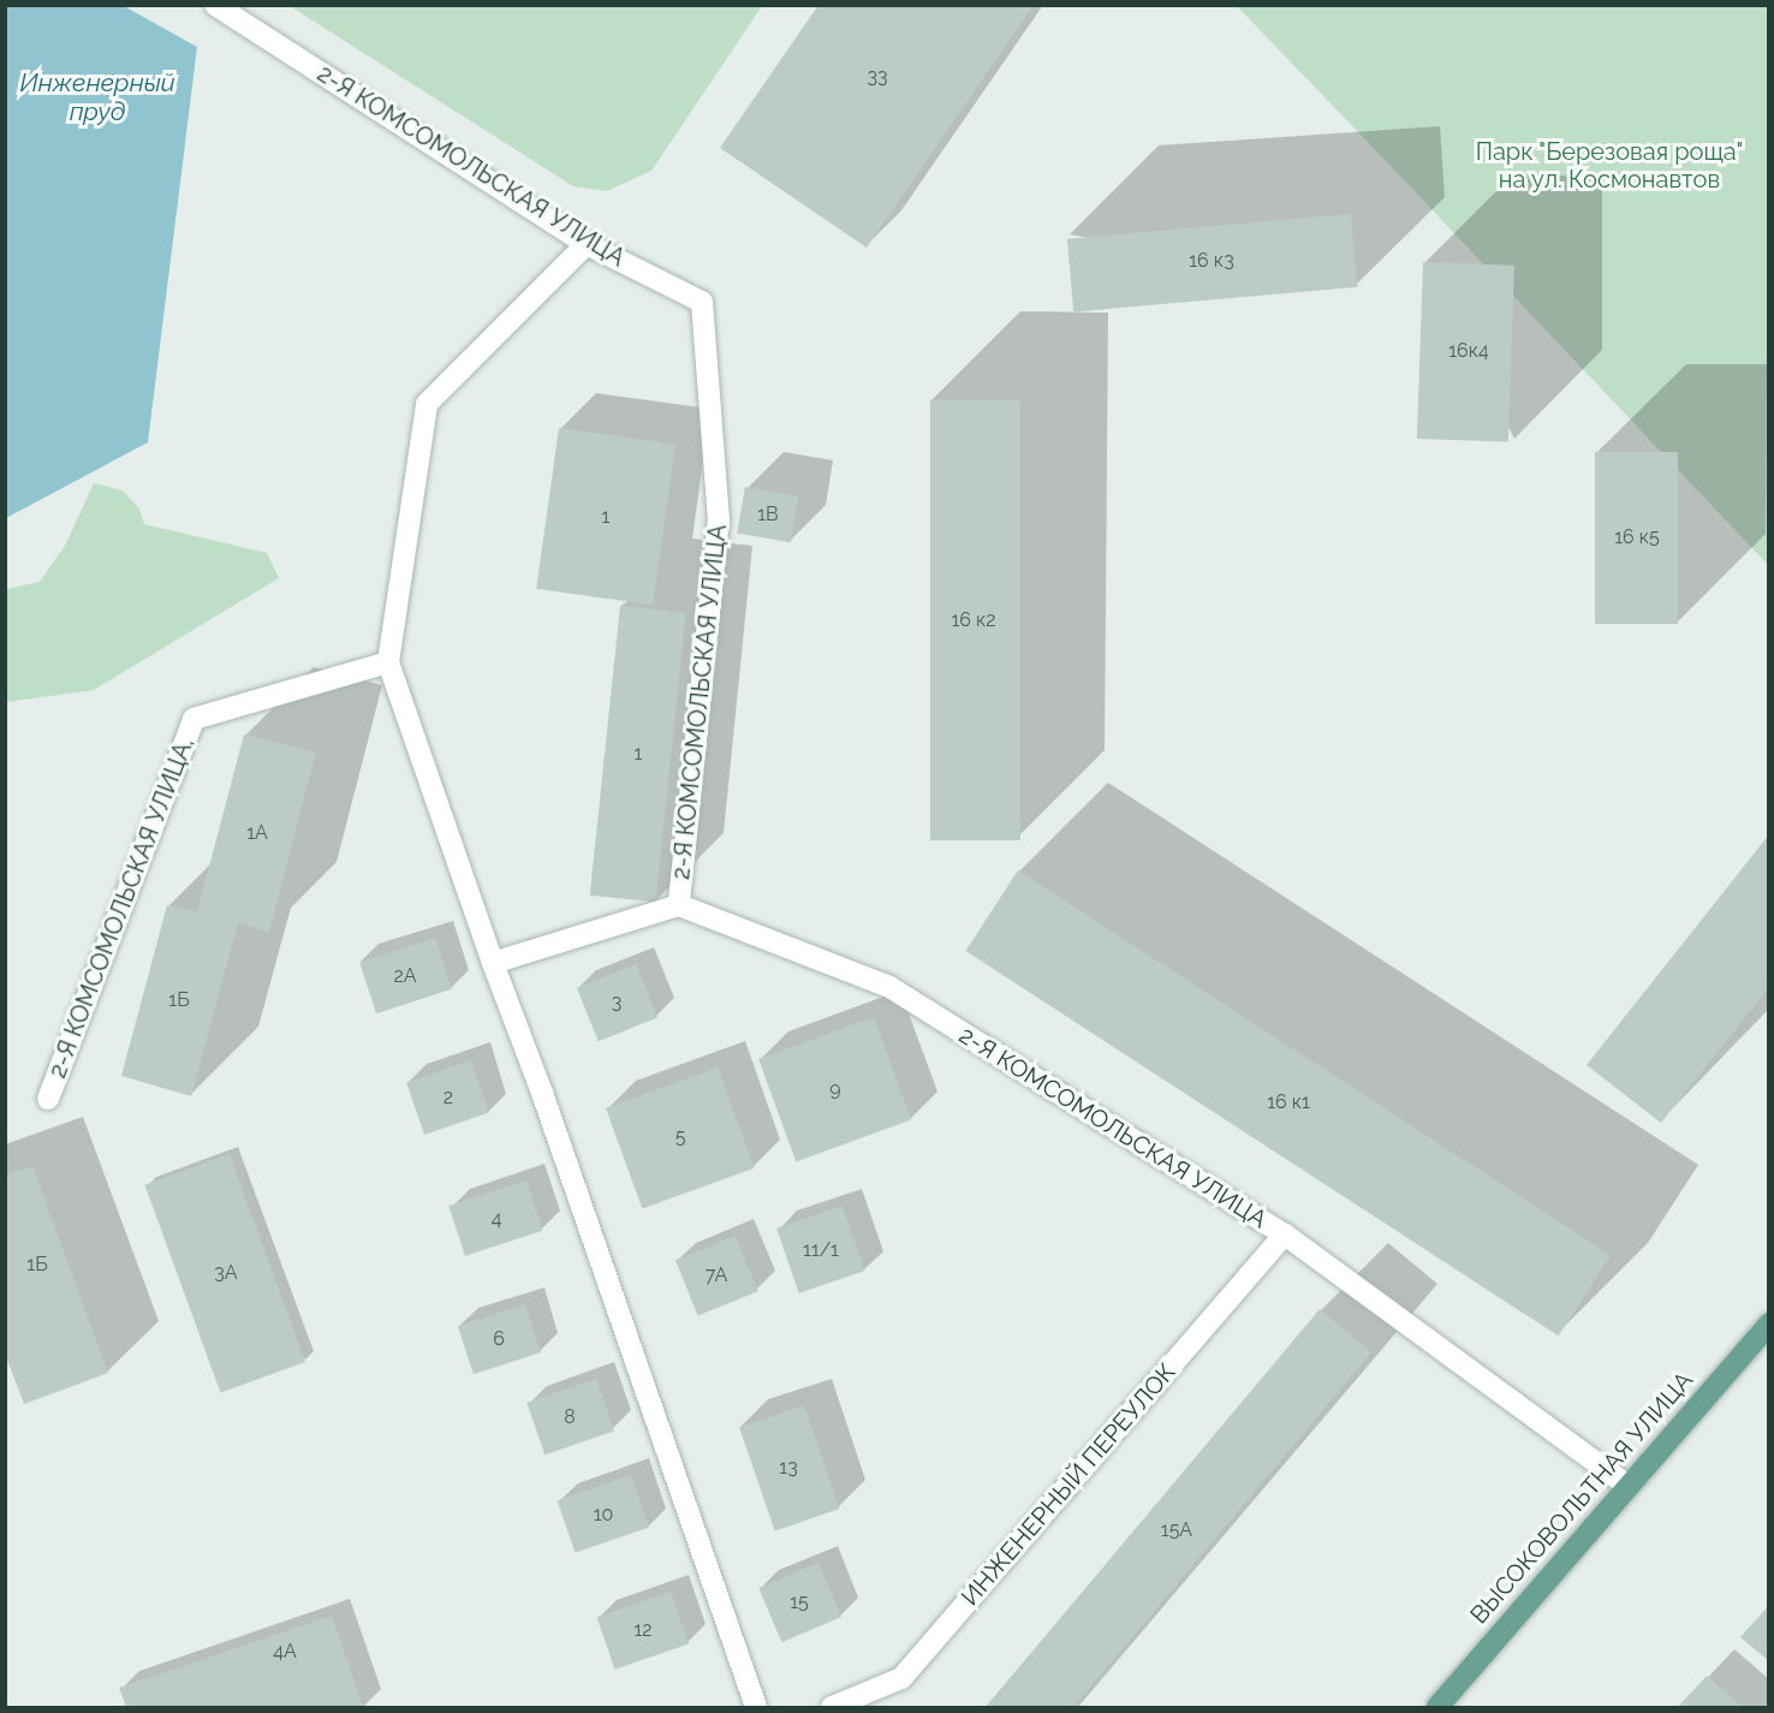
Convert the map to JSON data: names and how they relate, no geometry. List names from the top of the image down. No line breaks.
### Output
{"streets":{"main road":["ВЫСОКОВОЛЬТНАЯ УЛИЦА"],"street":["2-Я КОМСОМОЛЬСКАЯ УЛИЦА","2-Я КОМСОМОЛЬСКАЯ УЛИЦА,","ИНЖЕНЕРНЫЙ ПЕРЕУЛОК"]},"crossings":[["2-Я КОМСОМОЛЬСКАЯ УЛИЦА","ИНЖЕНЕРНЫЙ ПЕРЕУЛОК"],["2-Я КОМСОМОЛЬСКАЯ УЛИЦА","ВЫСОКОВОЛЬТНАЯ УЛИЦА"]],"water":["Инженерный пруд"],"parks":["Парк \"Березовая роща\" на ул. Космонавтов"],"house_numbers":["33","16 к3","16к4","1В","1","16 к5","16 к2","1","1А","2А","1Б","3","9","2","16 к1","5","4","11/1","1Б","3А","7А","6","8","13","10","15А","15","12","4А"]}
